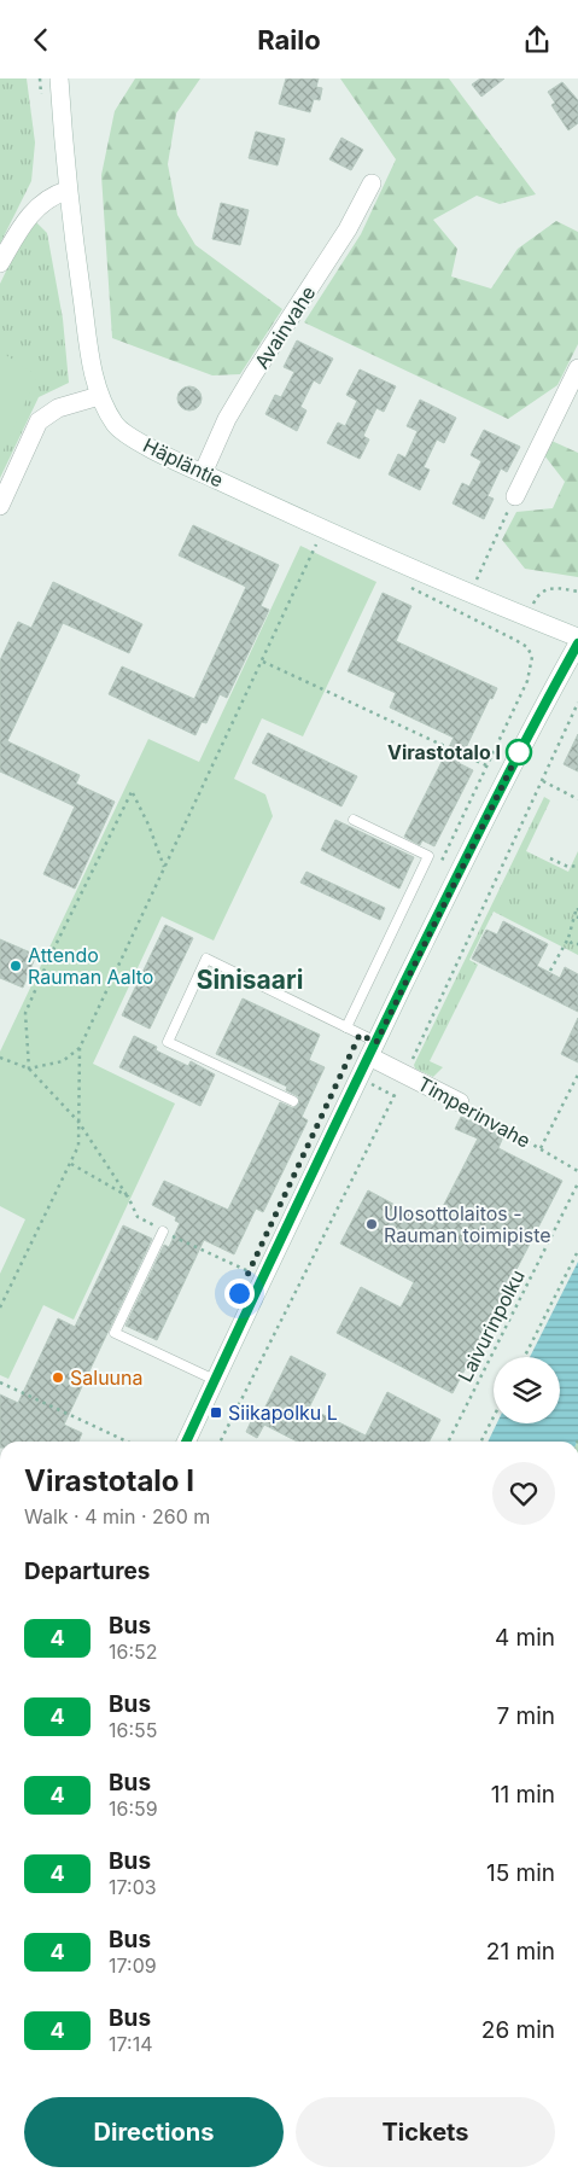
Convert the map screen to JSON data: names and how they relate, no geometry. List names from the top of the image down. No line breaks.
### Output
{"streets":{"street":["Avainvahe","Häpläntie","Timperinvahe"],"path":["Laivurinpolku"]},"crossings":[["Avainvahe","Häpläntie"]],"districts":["Sinisaari"],"places":{"other":["Virastotalo I","Attendo Rauman Aalto","Ulosottolaitos - Rauman toimipiste","Saluuna"],"transit":["Siikapolku L"]},"lines":["bus line 4"],"page":{"header":"Railo","heading":[["Virastotalo I","Walk · 4 min · 260 m"],"Departures"],"list":[{"mark":"4","name":"Bus","note":"16:52","value":"4 min"},{"mark":"4","name":"Bus","note":"16:55","value":"7 min"},{"mark":"4","name":"Bus","note":"16:59","value":"11 min"},{"mark":"4","name":"Bus","note":"17:03","value":"15 min"},{"mark":"4","name":"Bus","note":"17:09","value":"21 min"},{"mark":"4","name":"Bus","note":"17:14","value":"26 min"}],"buttons":["Directions","Tickets"]}}
